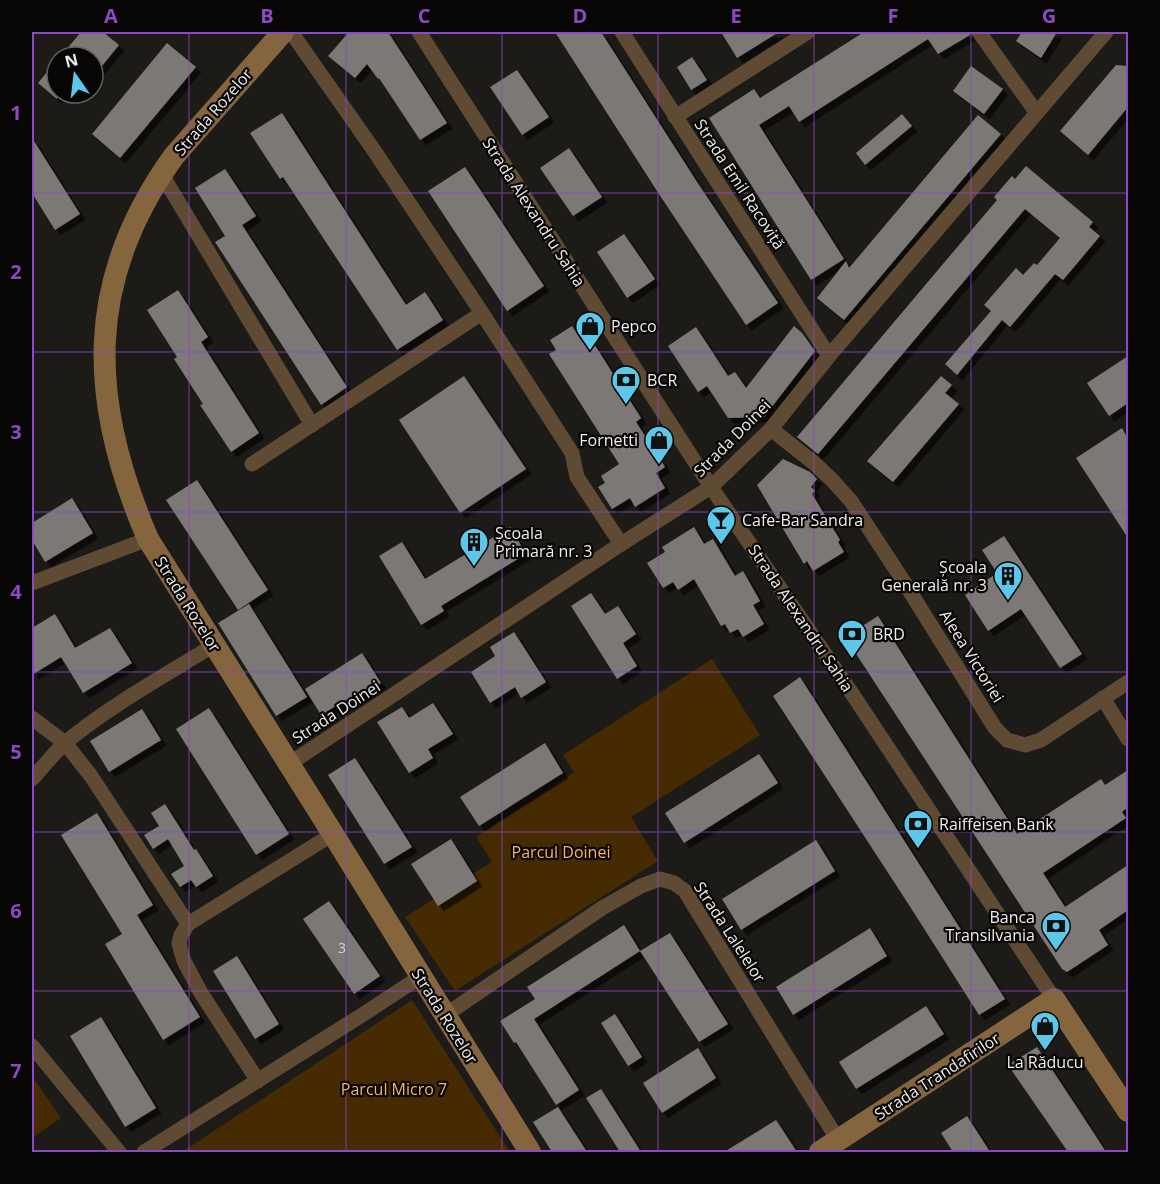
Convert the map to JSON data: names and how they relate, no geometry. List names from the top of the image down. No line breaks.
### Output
{"streets":{"street":["Strada Rozelor","Strada Emil Racoviță","Strada Alexandru Sahia","Strada Doinei","Aleea Victoriei","Strada Lalelelor","Strada Trandafirilor"]},"crossings":[["Strada Rozelor","Strada Doinei"],["Strada Rozelor","Strada Lalelelor"],["Strada Emil Racoviță","Strada Doinei"],["Strada Alexandru Sahia","Strada Doinei"],["Strada Alexandru Sahia","Strada Trandafirilor"],["Strada Doinei","Aleea Victoriei"],["Strada Lalelelor","Strada Trandafirilor"]],"parks":["Parcul Doinei","Parcul Micro 7"],"places":{"shop":["Pepco","Fornetti","La Răducu"],"bank":["BCR","BRD","Raiffeisen Bank","Banca Transilvania"],"bar":["Cafe-Bar Sandra"],"building":["Școala Primară nr. 3","Școala Generală nr. 3"]},"house_numbers":["3"],"north":"top","grid":{"columns":["A","B","C","D","E","F","G"],"rows":["1","2","3","4","5","6","7"]}}
